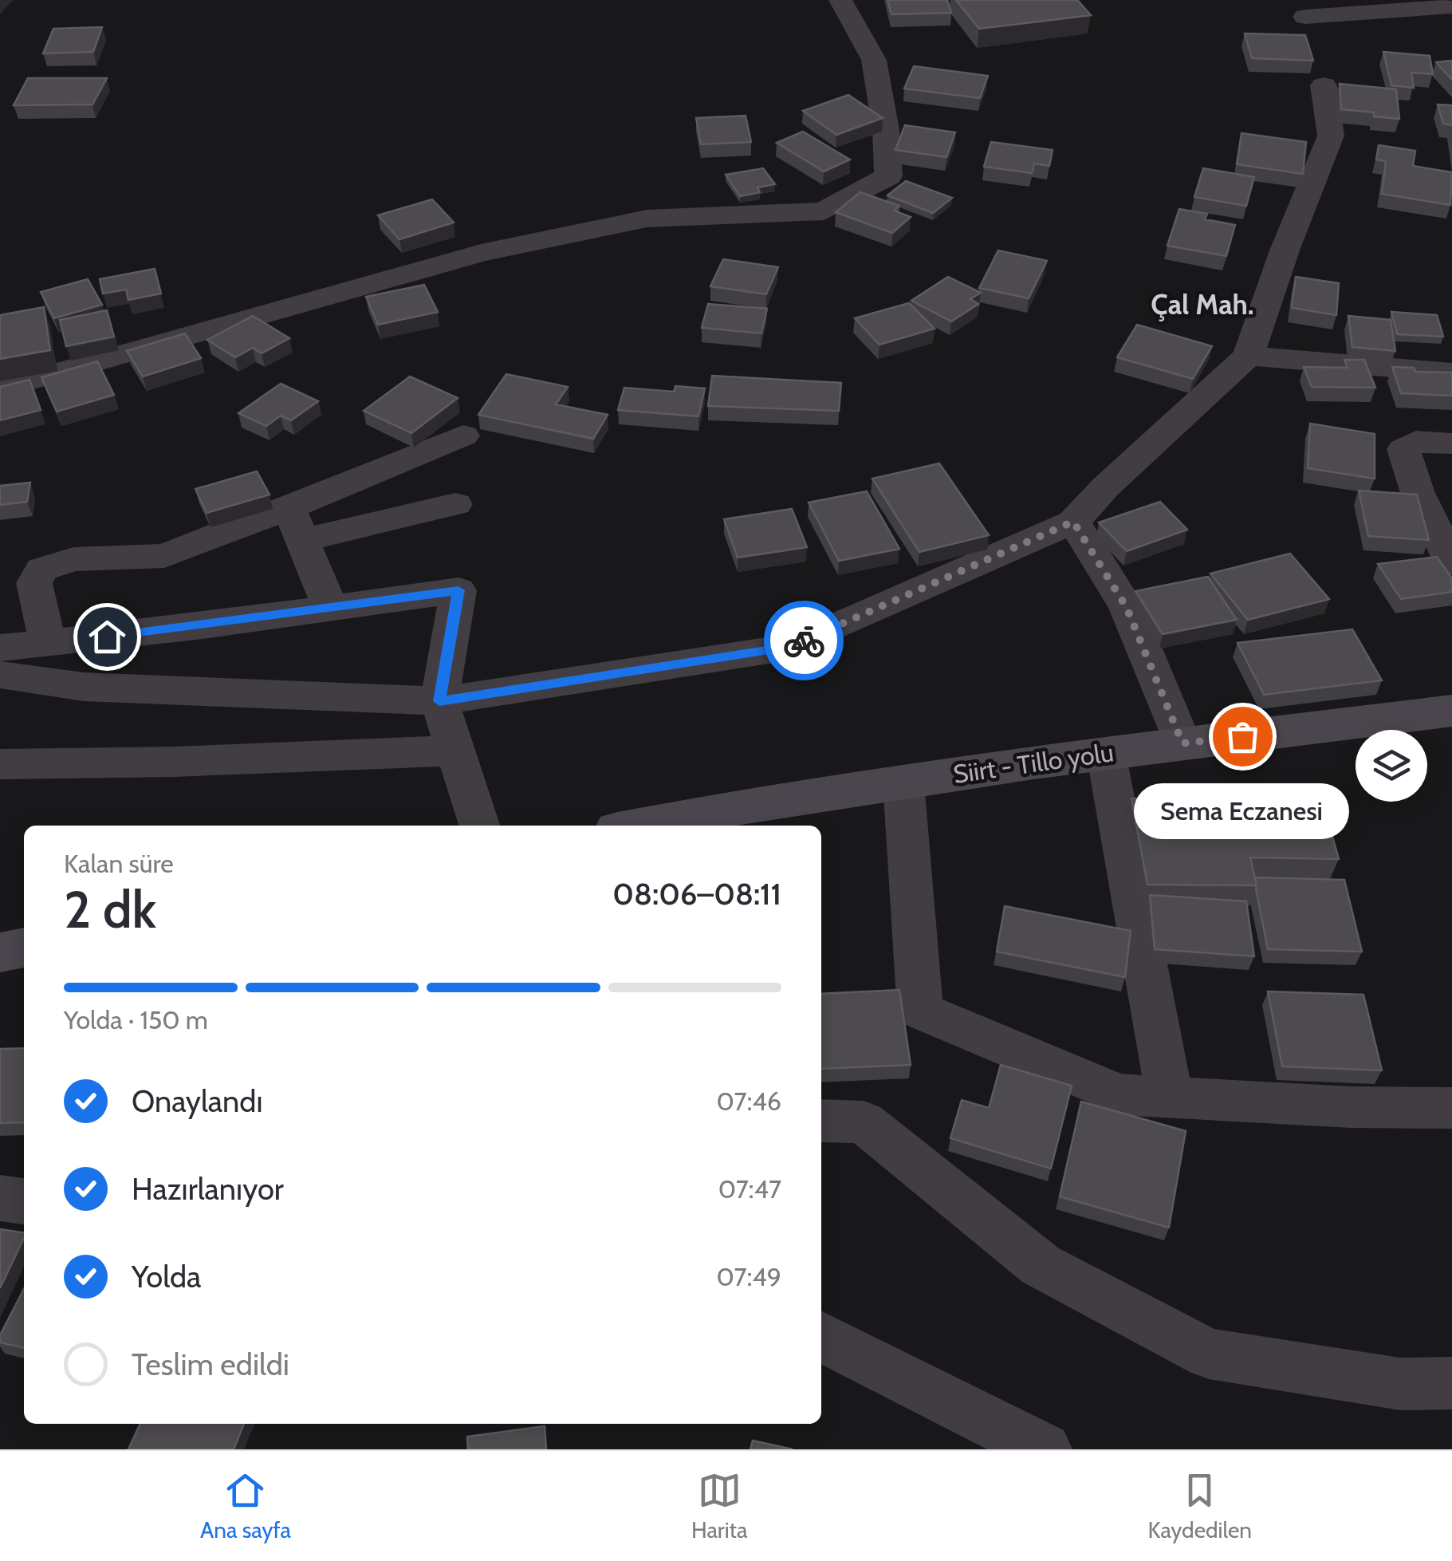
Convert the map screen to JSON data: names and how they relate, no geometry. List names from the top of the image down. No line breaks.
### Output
{"streets":{"main road":["Siirt - Tillo yolu"]},"districts":["Çal Mah."],"places":["Sema Eczanesi"],"page":{"bubble":"Sema Eczanesi","heading":["2 dk","Kalan süre","08:06–08:11"],"bar":"Yolda · 150 m","list":[["Onaylandı","07:46"],["Hazırlanıyor","07:47"],["Yolda","07:49"],"Teslim edildi"],"tabs":["Ana sayfa","Harita","Kaydedilen"]}}
